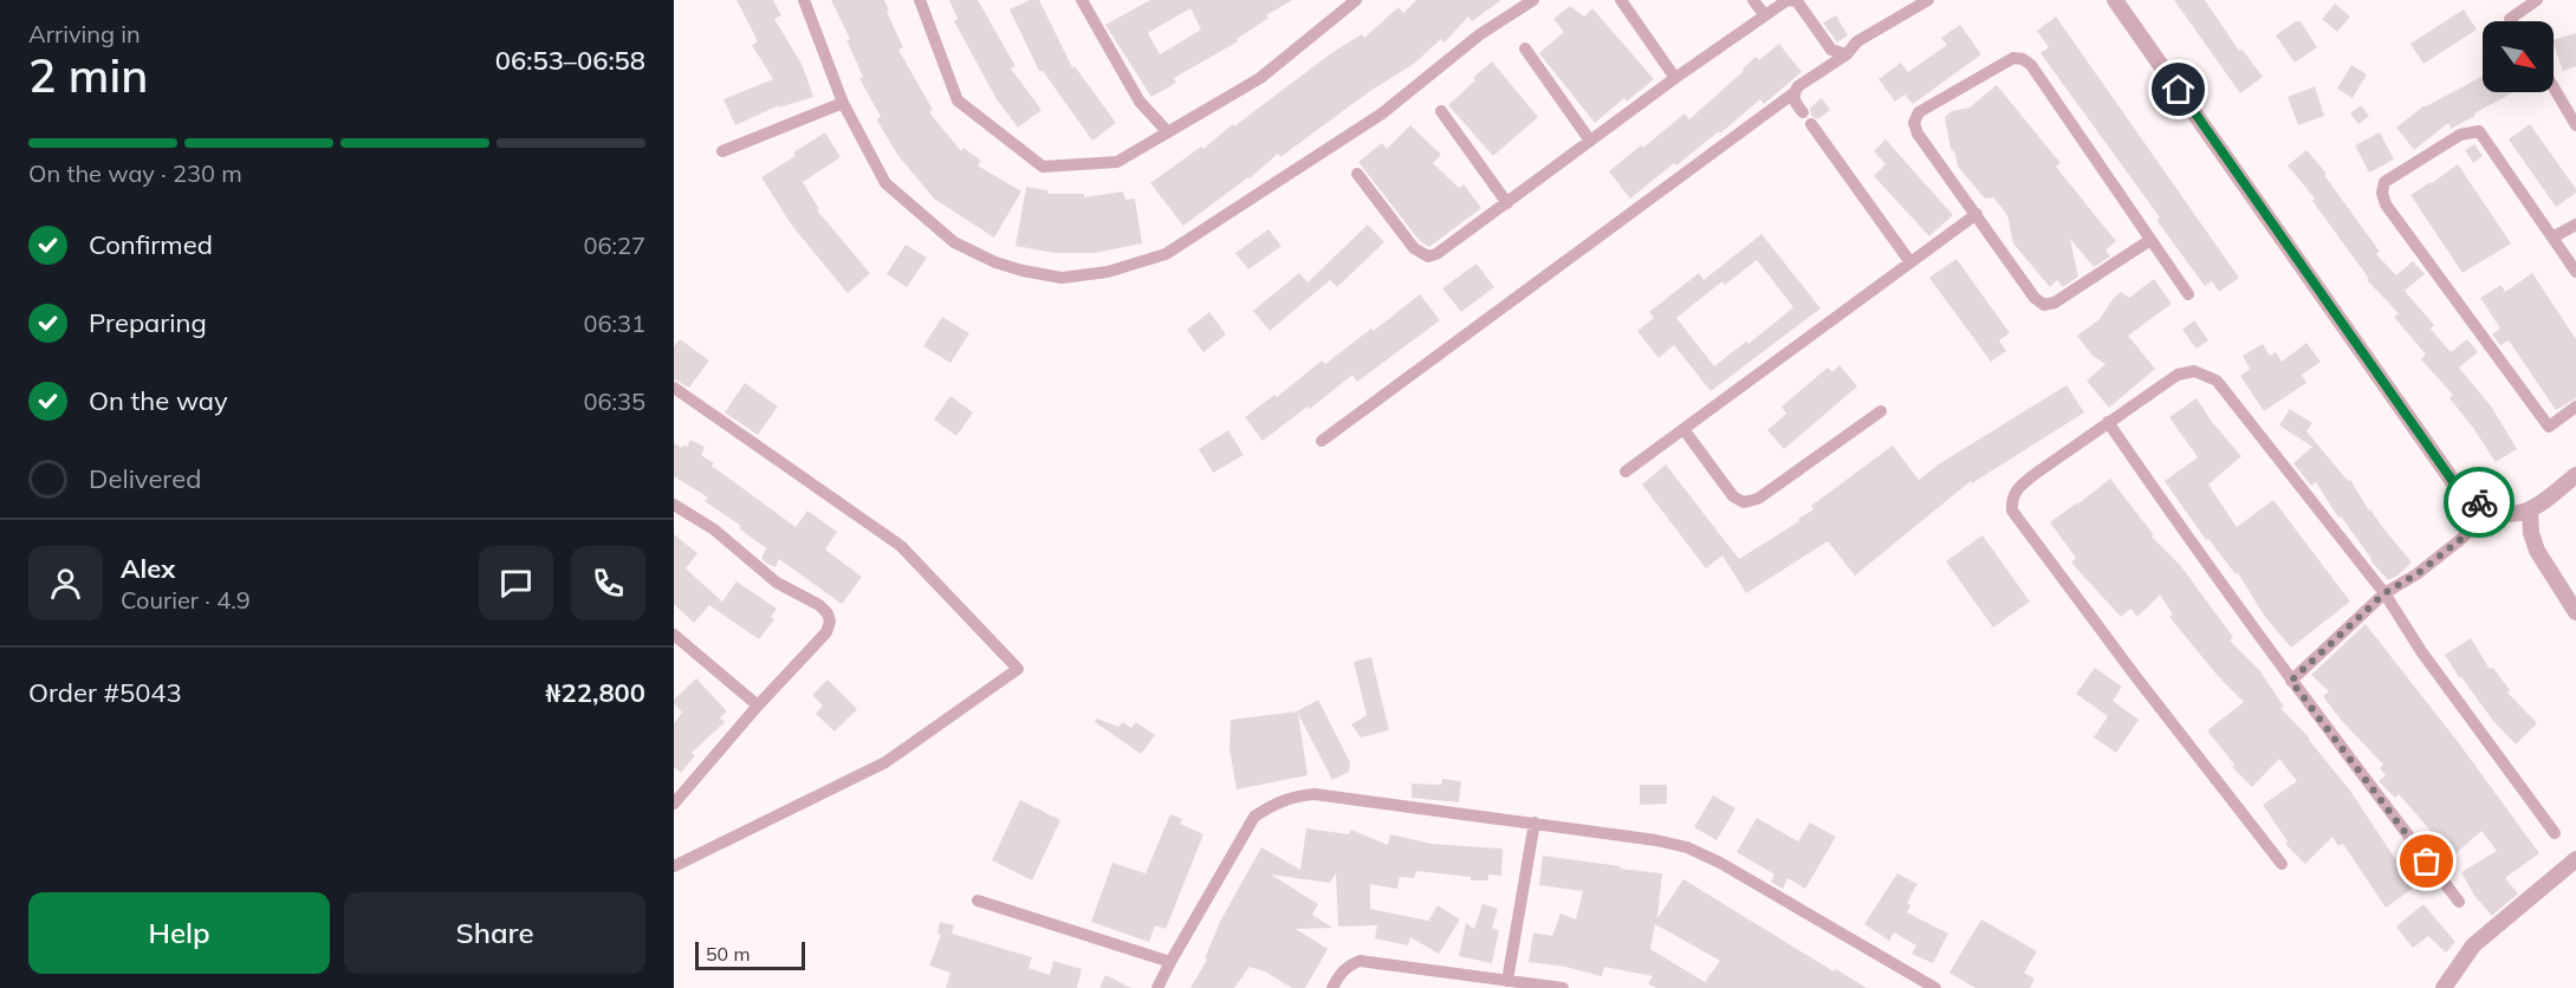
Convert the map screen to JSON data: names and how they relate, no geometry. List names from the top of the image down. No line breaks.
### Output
{"scale_bar":"50 m","north":"bottom right","page":{"heading":["2 min","Arriving in","06:53–06:58"],"panel":["Alex","Courier · 4.9","Order #5043","₦22,800"],"bar":"On the way · 230 m","list":[["Confirmed","06:27"],["Preparing","06:31"],["On the way","06:35"],"Delivered"],"buttons":["Help","Share"],"scale":"50 m"}}
